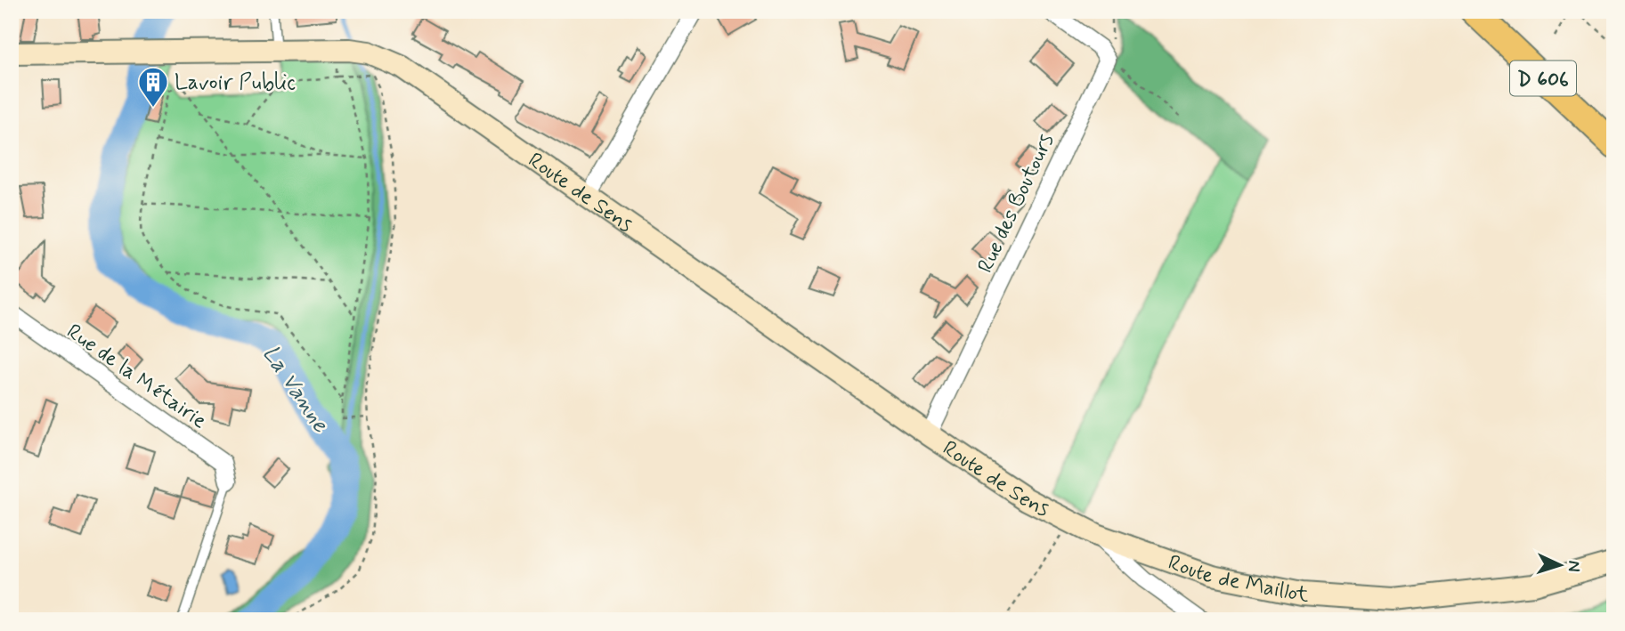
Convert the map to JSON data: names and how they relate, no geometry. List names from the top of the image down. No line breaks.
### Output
{"streets":{"main road":["D 606"],"street":["Route de Sens","Rue des Boutours","Rue de la Métairie","Route de Maillot"]},"crossings":[["Route de Sens","Rue des Boutours"],["Route de Sens","Route de Maillot"]],"water":["La Vanne"],"places":{"building":["Lavoir Public"]},"north":"right"}
